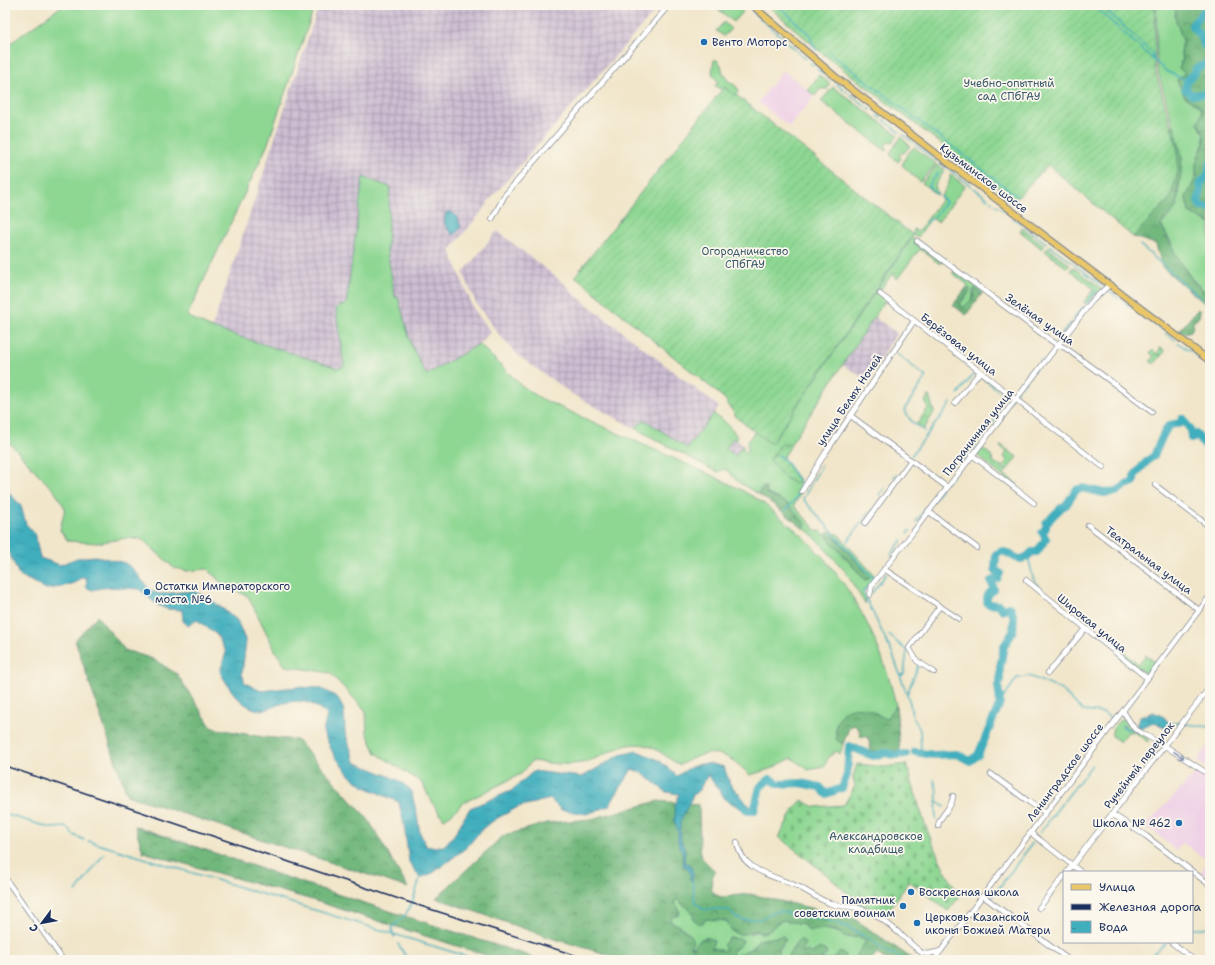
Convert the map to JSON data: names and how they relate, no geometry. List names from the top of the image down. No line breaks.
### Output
{"streets":{"main road":["Кузьминское шоссе"],"street":["Зелёная улица","Берёзовая улица","улица Белых Ночей","Пограничная улица","Театральная улица","Широкая улица","Ручейный переулок","Ленинградское шоссе"]},"crossings":[["Кузьминское шоссе","Пограничная улица"],["Зелёная улица","Пограничная улица"],["Берёзовая улица","улица Белых Ночей"],["Берёзовая улица","Пограничная улица"],["Театральная улица","Ленинградское шоссе"],["Широкая улица","Ленинградское шоссе"]],"parks":["Учебно-опытный сад СПбГАУ","Огородничество СПбГАУ","Александровское кладбище"],"places":["Венто Моторс","Остатки Императорского моста №6","Школа № 462","Воскресная школа","Памятник советским воинам","Церковь Казанской иконы Божией Матери"],"legend":["Улица","Железная дорога","Вода"],"north":"bottom left"}
